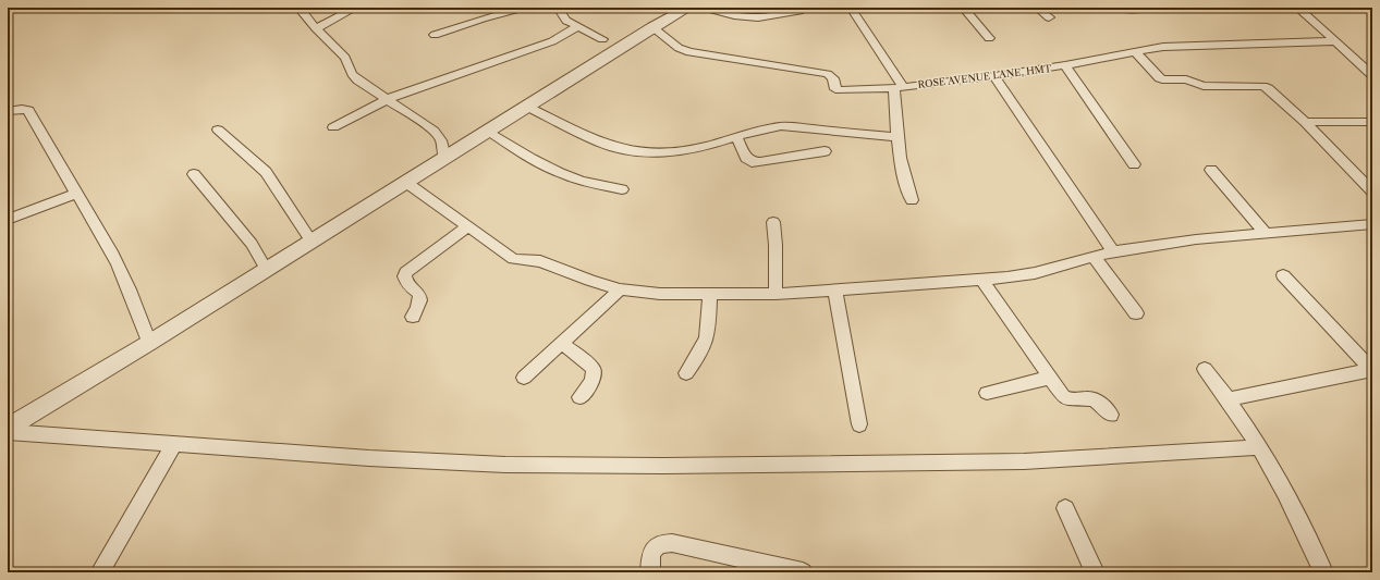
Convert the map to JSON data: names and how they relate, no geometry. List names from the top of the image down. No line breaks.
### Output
{"streets":{"street":["ROSE AVENUE LANE, HMT"]}}
